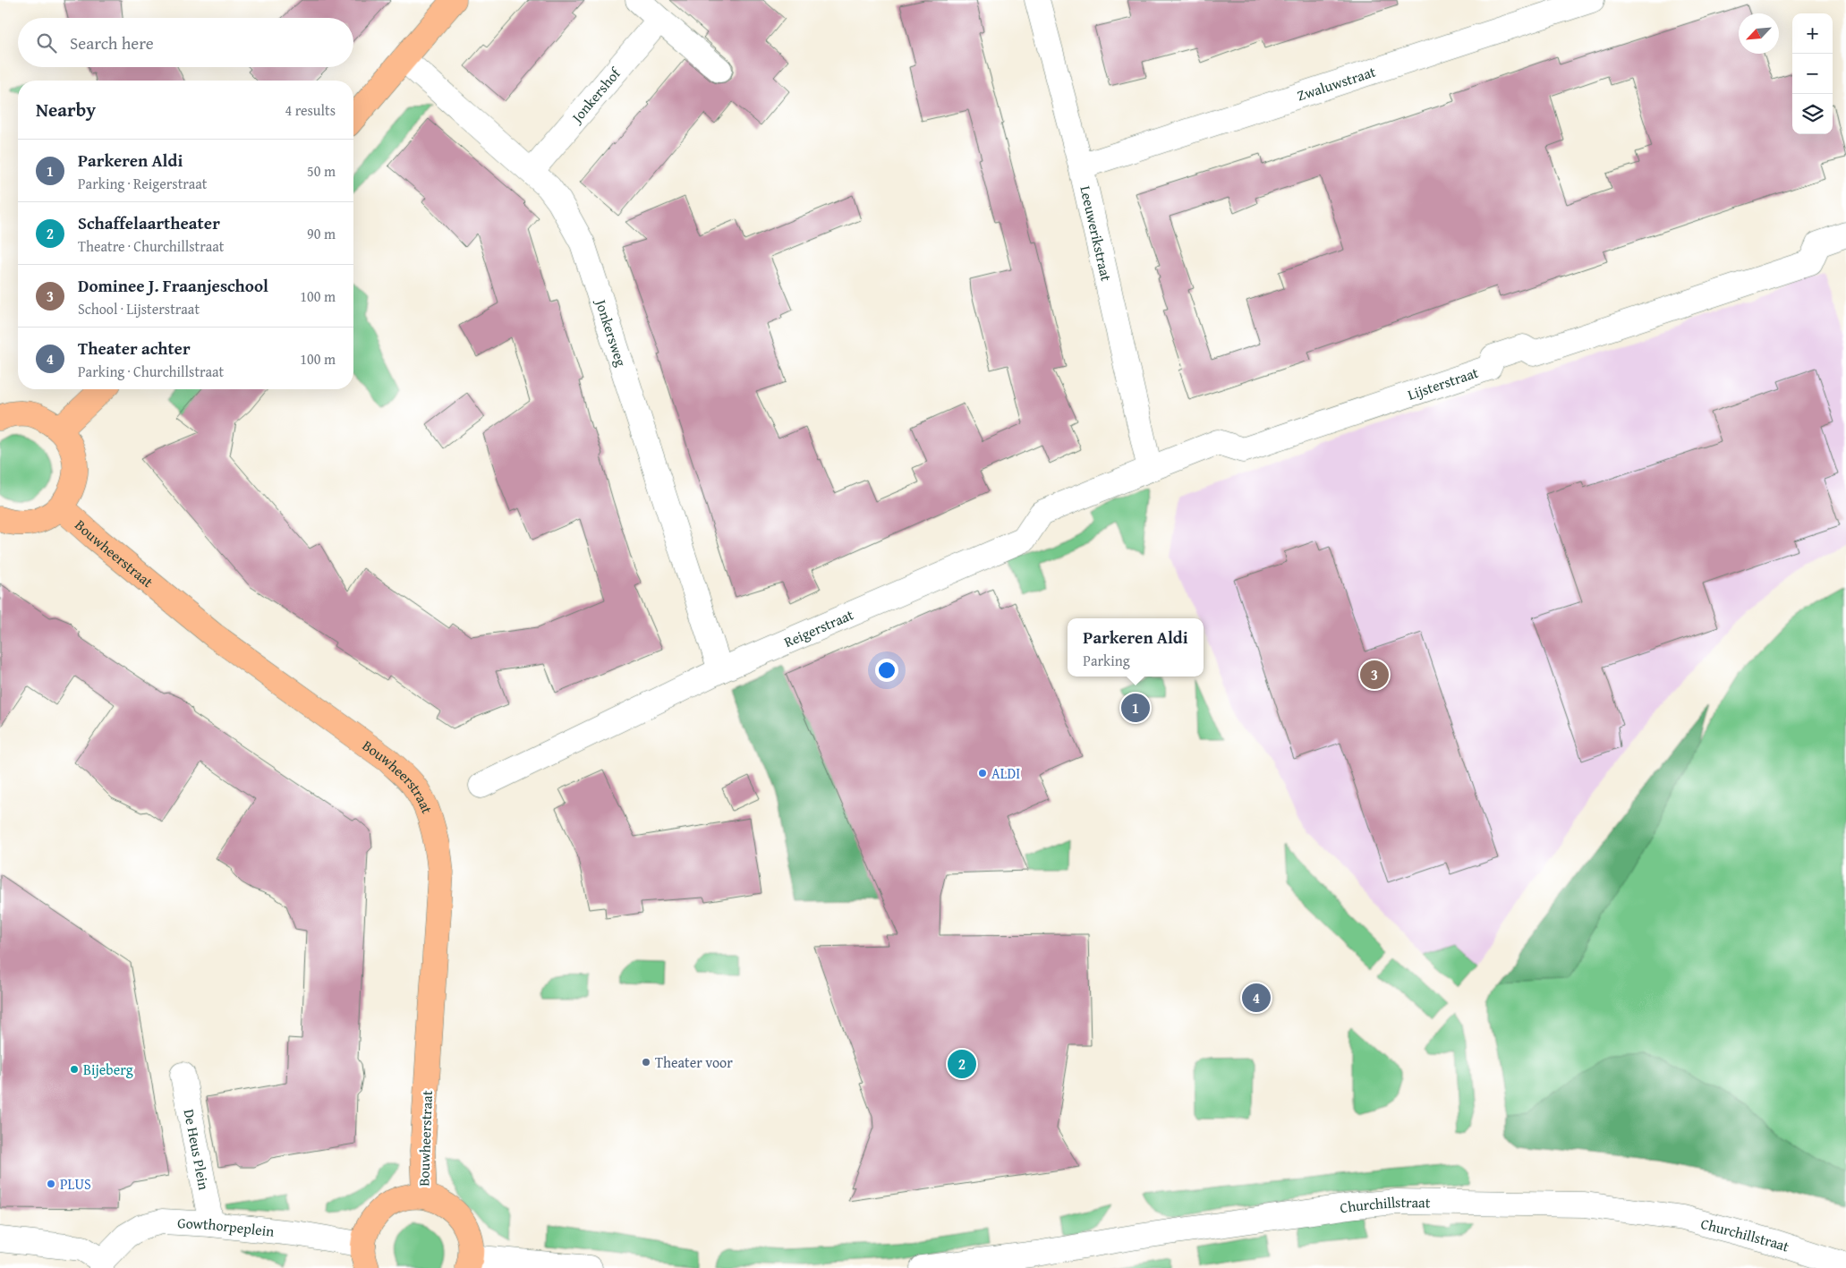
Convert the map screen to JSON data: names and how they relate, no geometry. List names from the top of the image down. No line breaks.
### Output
{"streets":{"main road":["Bouwheerstraat"],"street":["Zwaluwstraat","Jonkershof","Leeuwerikstraat","Jonkersweg","Lijsterstraat","Reigerstraat","De Heus Plein","Churchillstraat","Gowthorpeplein"]},"crossings":[["Zwaluwstraat","Leeuwerikstraat"],["Jonkershof","Jonkersweg"],["Leeuwerikstraat","Lijsterstraat"],["Leeuwerikstraat","Reigerstraat"],["Jonkersweg","Reigerstraat"],["Lijsterstraat","Reigerstraat"],["De Heus Plein","Gowthorpeplein"]],"places":["ALDI","Theater voor","Bijeberg","PLUS"],"north":"bottom left","page":{"map_buttons":["+","−"],"search":"Search here","heading":["Nearby","4 results"],"list":[{"mark":"1","name":"Parkeren Aldi","note":"Parking · Reigerstraat","value":"50 m"},{"mark":"2","name":"Schaffelaartheater","note":"Theatre · Churchillstraat","value":"90 m"},{"mark":"3","name":"Dominee J. Fraanjeschool","note":"School · Lijsterstraat","value":"100 m"},{"mark":"4","name":"Theater achter","note":"Parking · Churchillstraat","value":"100 m"}],"popup":["Parkeren Aldi","Parking"],"pins":["3","1","4","2"]}}
